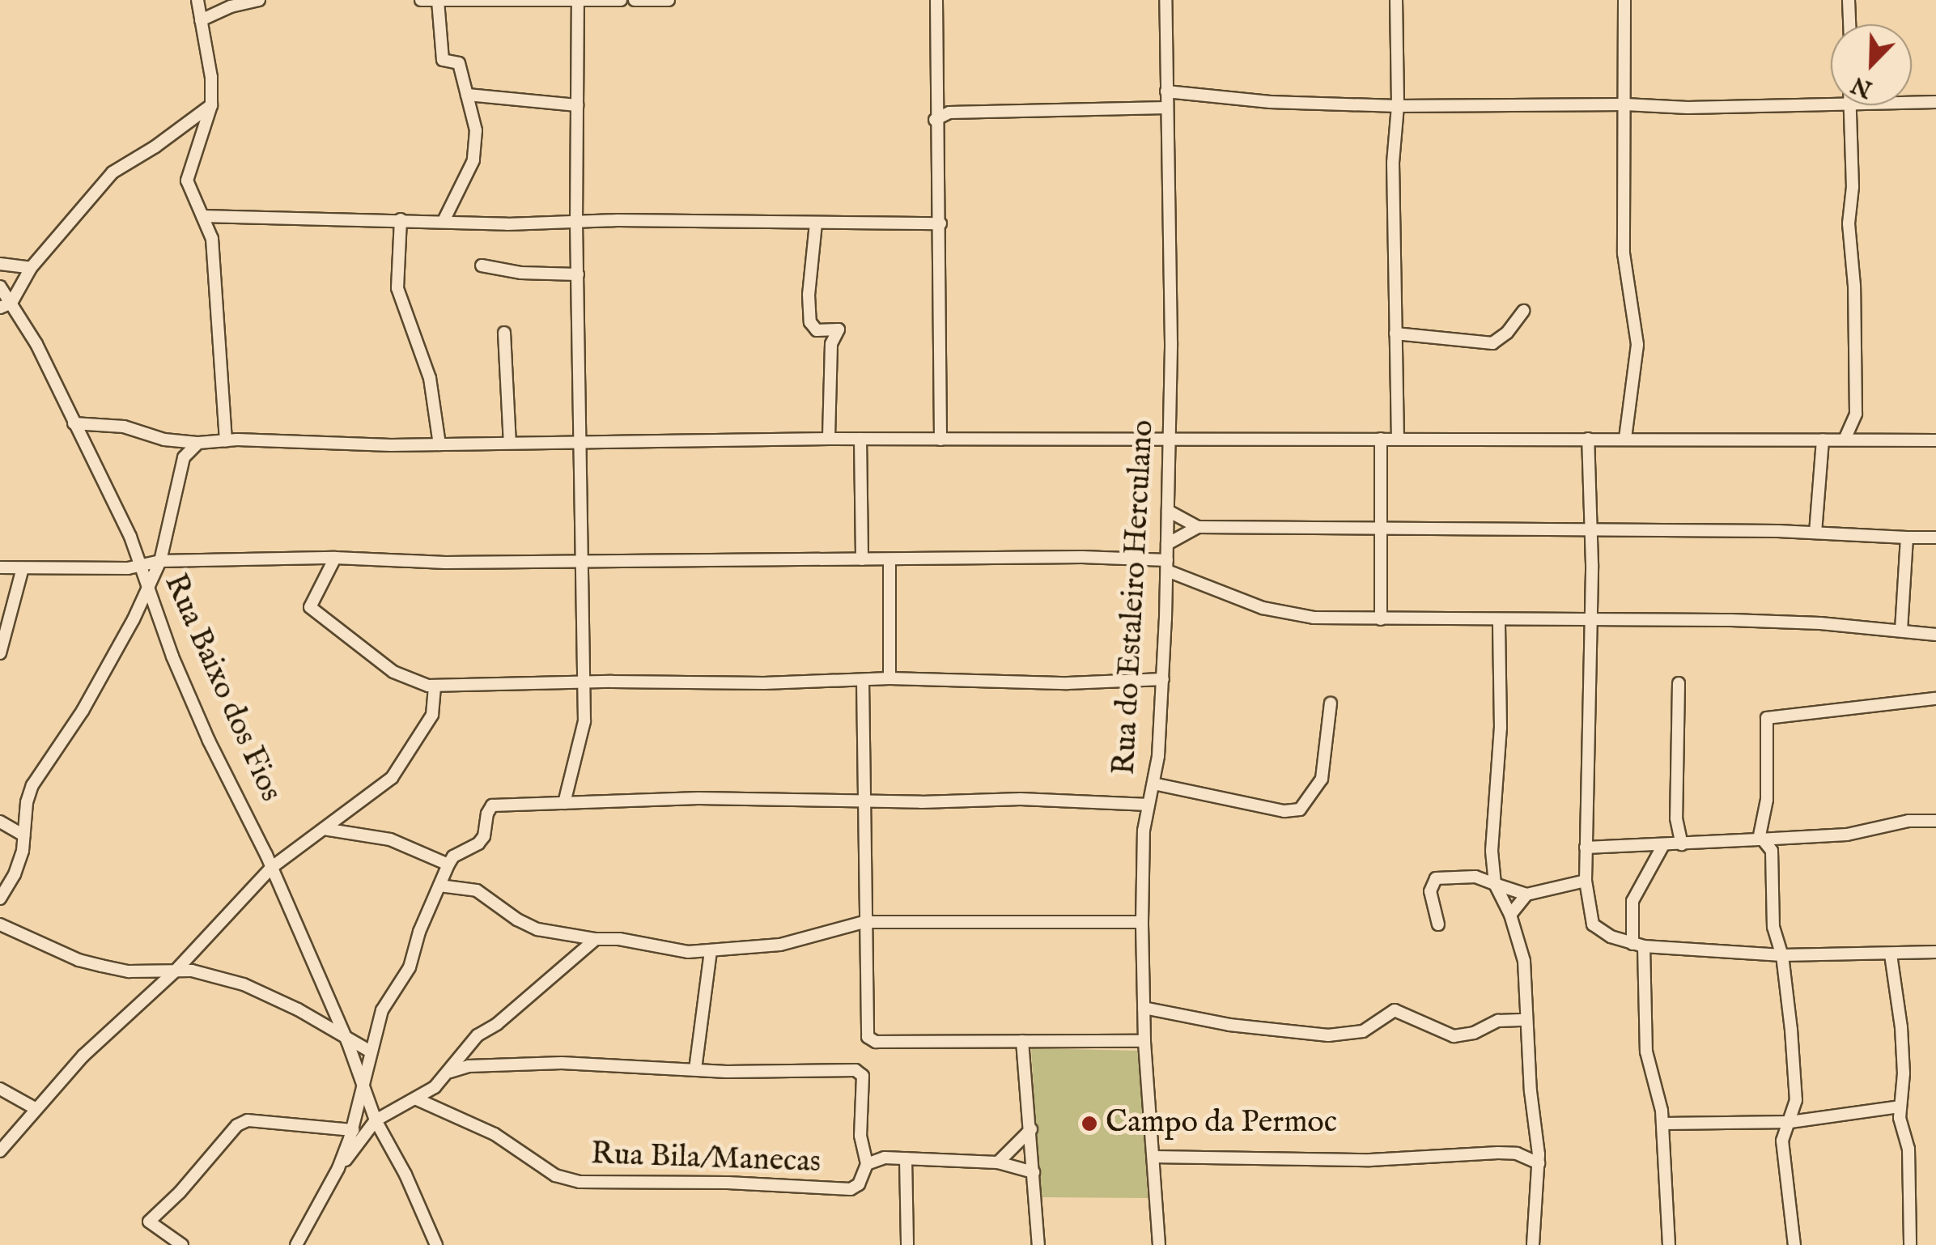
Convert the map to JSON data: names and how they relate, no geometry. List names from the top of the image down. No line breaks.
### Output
{"streets":{"street":["Rua do Estaleiro Herculano","Rua Baixo dos Fios","Rua Bila/Manecas"]},"places":["Campo da Permoc"],"north":"bottom left"}
